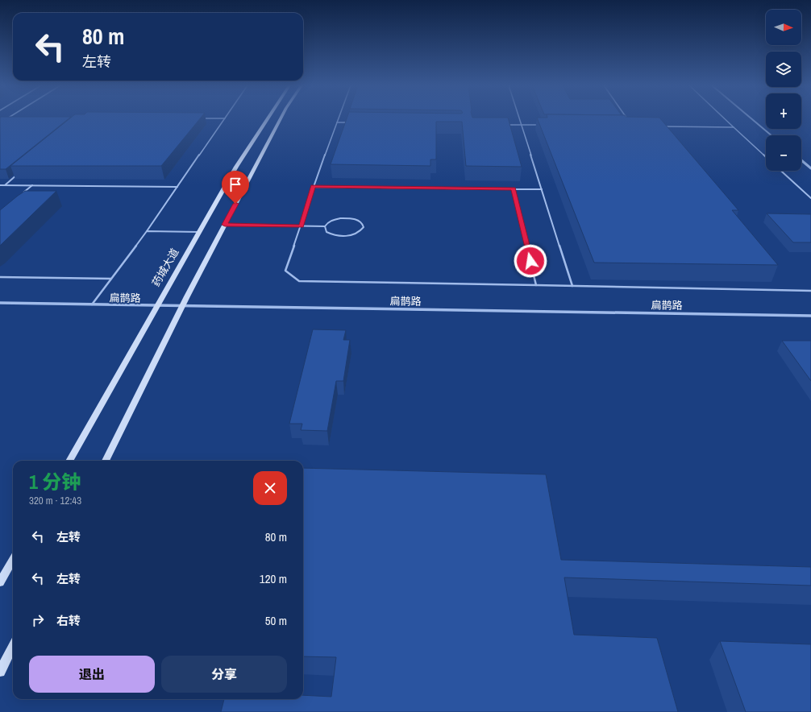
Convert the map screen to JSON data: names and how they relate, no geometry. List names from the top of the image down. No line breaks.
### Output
{"streets":{"main road":["药城大道"],"street":["扁鹊路"]},"crossings":[["药城大道","扁鹊路"]],"north":"right","page":{"map_buttons":["+","−"],"turn":["80 m","左转"],"heading":["1 分钟","320 m · 12:43"],"list":[{"name":"左转","value":"80 m"},{"name":"左转","value":"120 m"},{"name":"右转","value":"50 m"}],"buttons":["退出","分享"]}}
